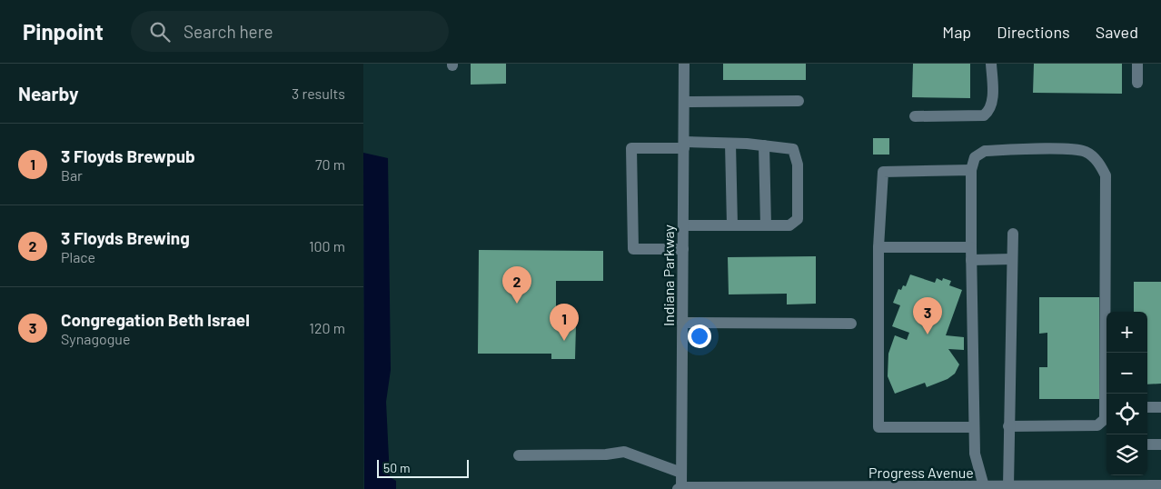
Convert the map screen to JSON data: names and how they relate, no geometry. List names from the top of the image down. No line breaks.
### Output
{"streets":{"street":["Indiana Parkway","Progress Avenue"]},"crossings":[["Indiana Parkway","Progress Avenue"]],"scale_bar":"50 m","page":{"header":"Pinpoint","search":"Search here","nav":["Map","Directions","Saved"],"heading":["Nearby","3 results"],"list":[{"mark":"1","name":"3 Floyds Brewpub","note":"Bar","value":"70 m"},{"mark":"2","name":"3 Floyds Brewing","note":"Place","value":"100 m"},{"mark":"3","name":"Congregation Beth Israel","note":"Synagogue","value":"120 m"}],"pins":["2","3","1"],"map_buttons":["+","−"],"scale":"50 m"}}
